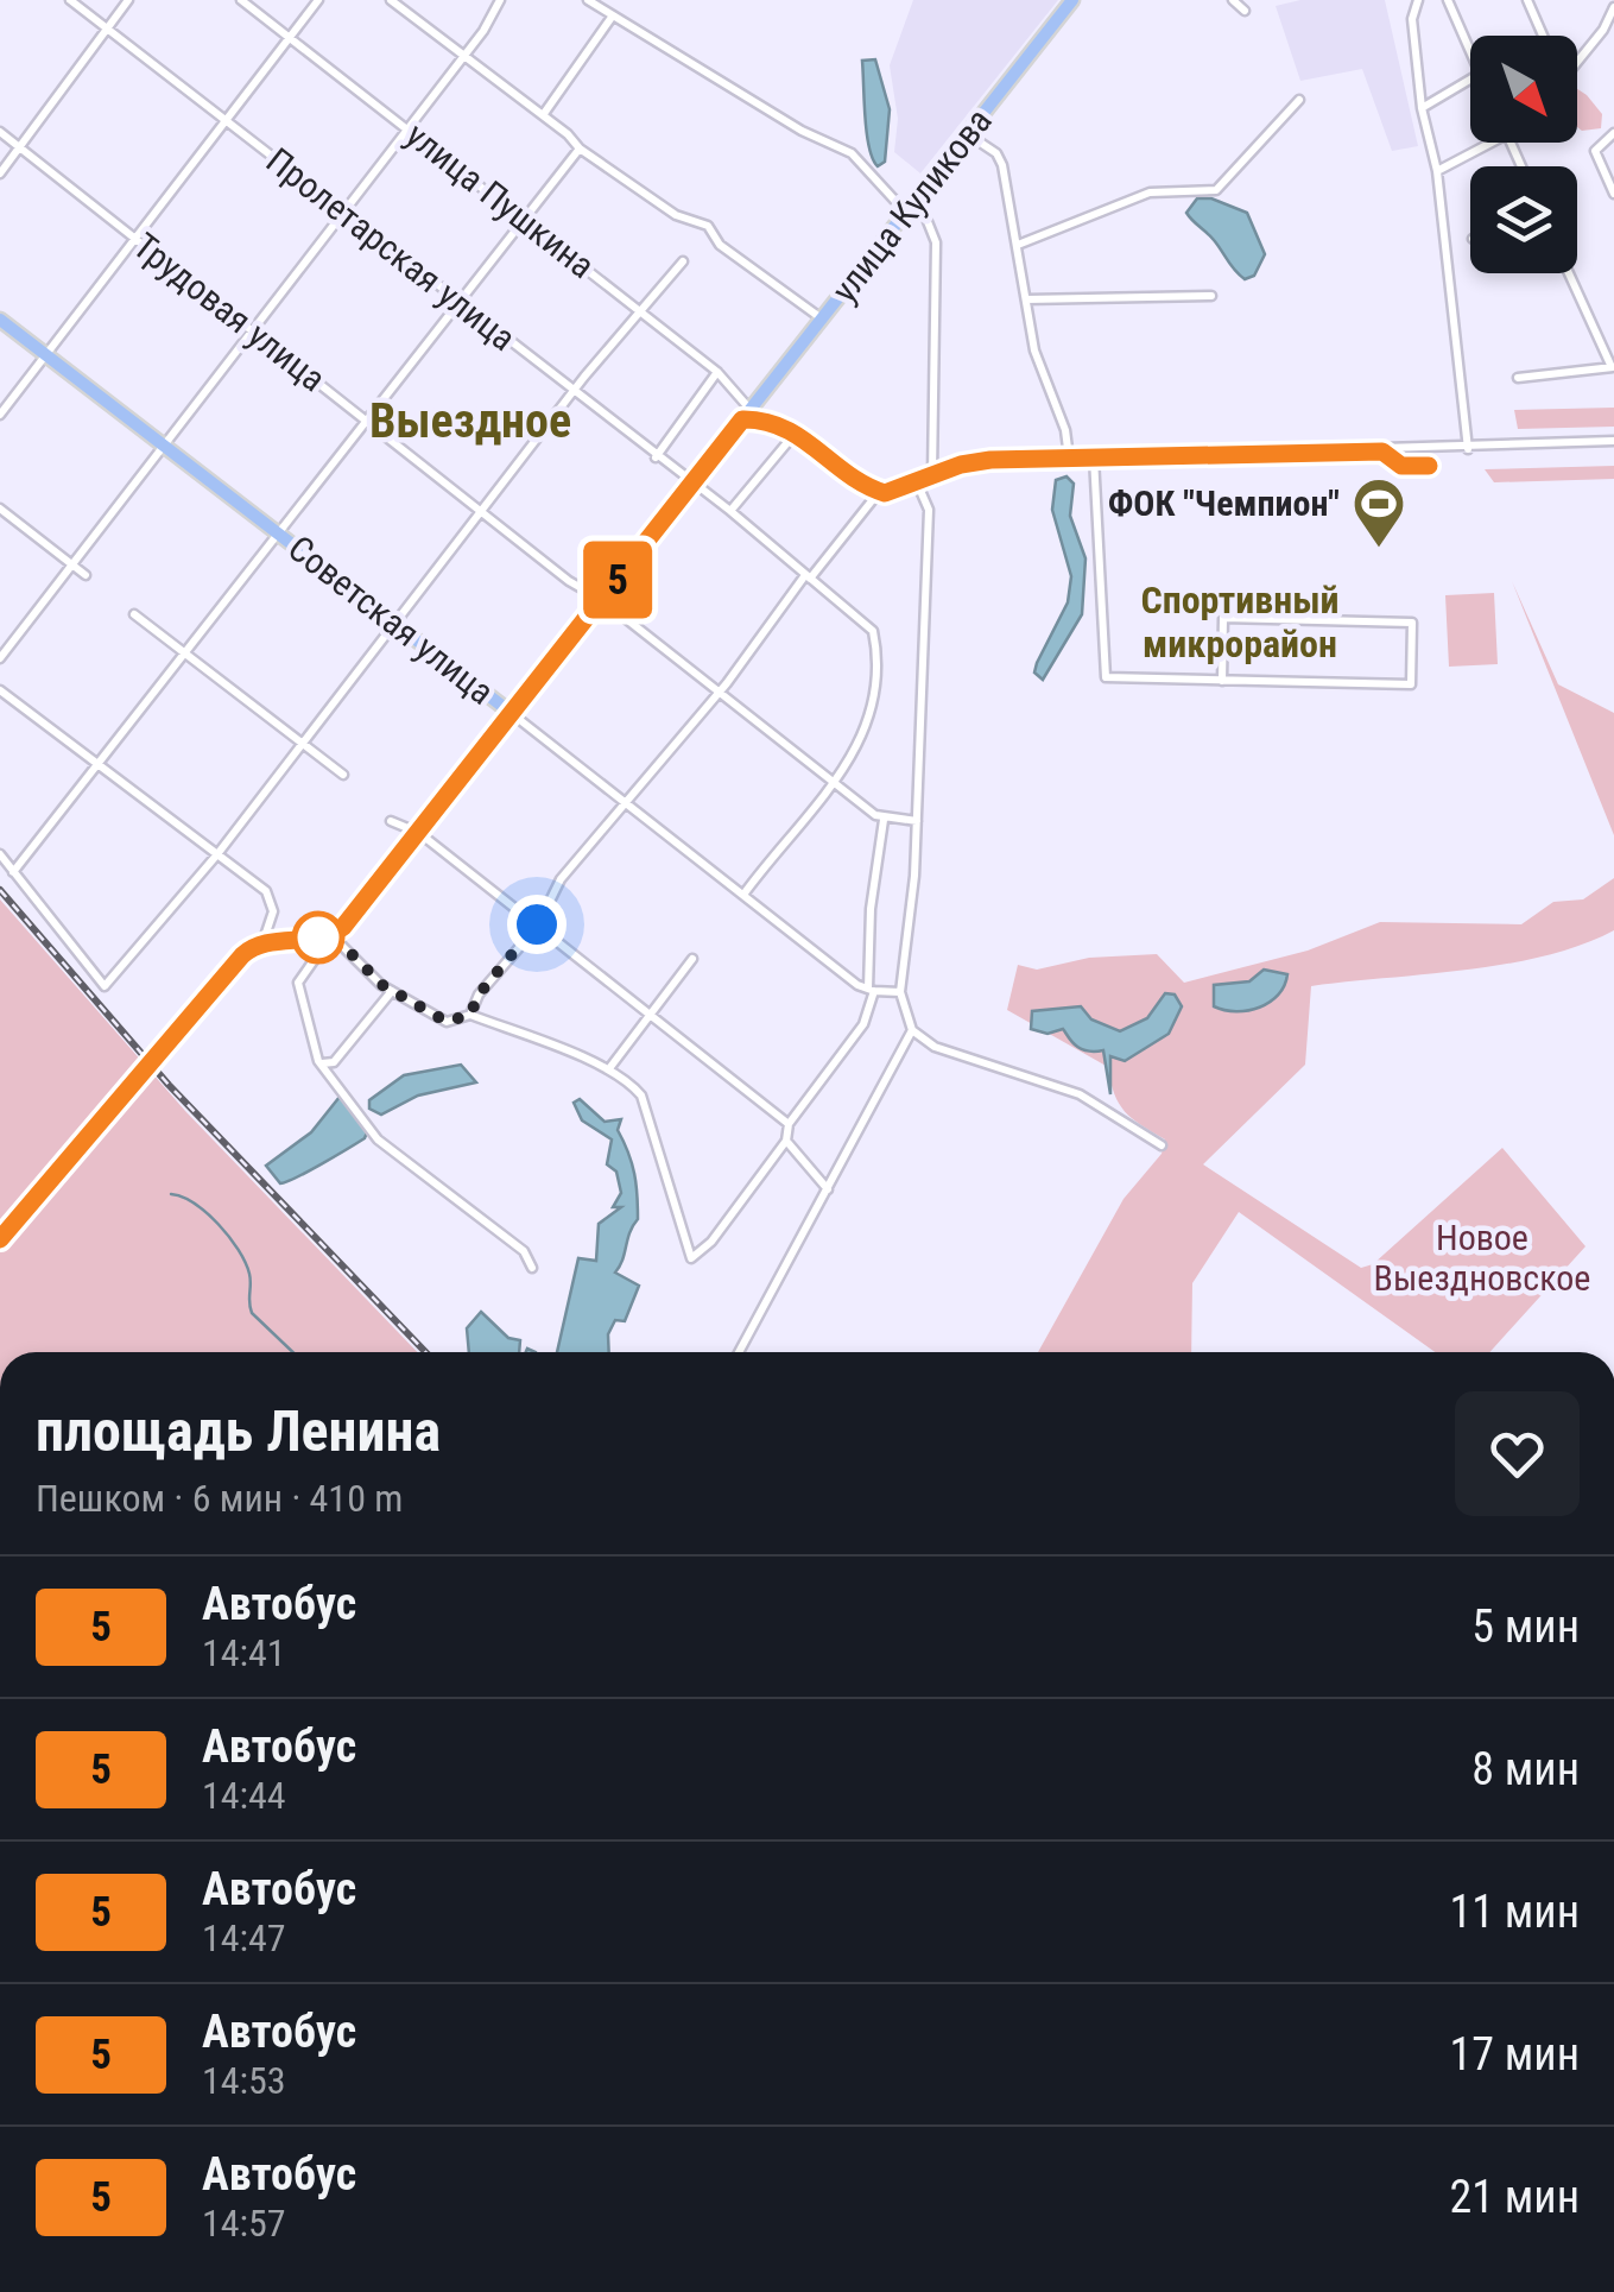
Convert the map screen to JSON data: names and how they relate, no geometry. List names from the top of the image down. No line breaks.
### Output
{"streets":{"main road":["улица Куликова","Советская улица"],"street":["улица Пушкина","Пролетарская улица","Трудовая улица"]},"crossings":[["улица Пушкина","улица Куликова"],["улица Куликова","Пролетарская улица"],["улица Куликова","Трудовая улица"],["улица Куликова","Советская улица"],["Пролетарская улица","Трудовая улица"]],"districts":["Выездное","Спортивный микрорайон"],"parks":["Новое Выездновское"],"places":{"sports":["ФОК \"Чемпион\""]},"lines":["bus line 5"],"north":"bottom right","page":{"on_map":"5","heading":["площадь Ленина","Пешком · 6 мин · 410 m"],"list":[{"mark":"5","name":"Автобус","note":"14:41","value":"5 мин"},{"mark":"5","name":"Автобус","note":"14:44","value":"8 мин"},{"mark":"5","name":"Автобус","note":"14:47","value":"11 мин"},{"mark":"5","name":"Автобус","note":"14:53","value":"17 мин"},{"mark":"5","name":"Автобус","note":"14:57","value":"21 мин"}]}}
